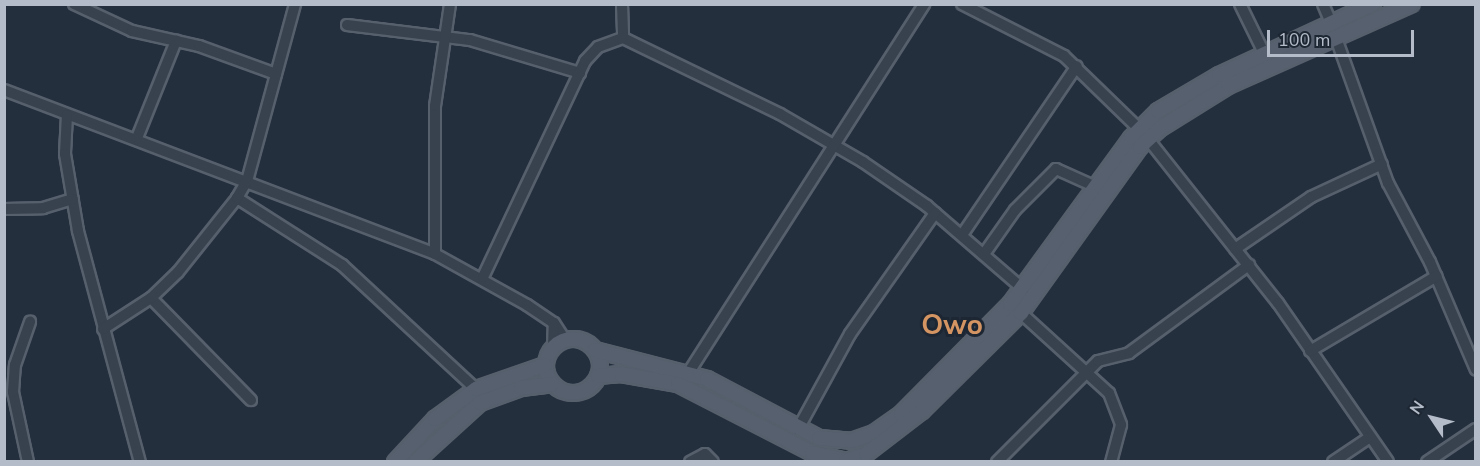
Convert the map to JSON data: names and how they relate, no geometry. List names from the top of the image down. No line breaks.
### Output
{"districts":["Owo"],"scale_bar":"100 m","north":"top left"}
